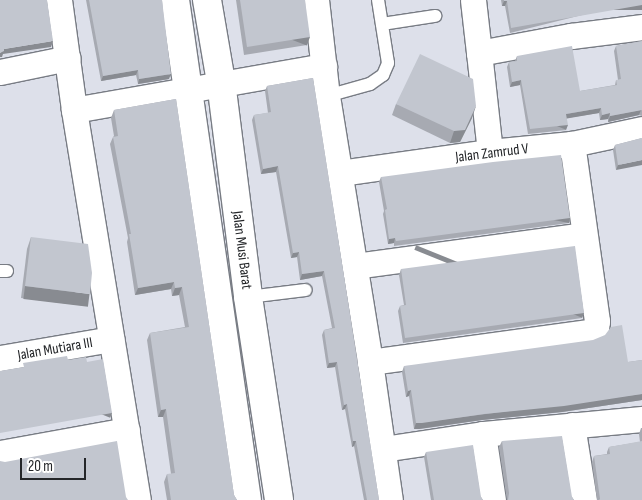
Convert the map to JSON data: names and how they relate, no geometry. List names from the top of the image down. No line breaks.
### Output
{"streets":{"street":["Jalan Zamrud V","Jalan Musi Barat","Jalan Mutiara III"]},"scale_bar":"20 m"}
